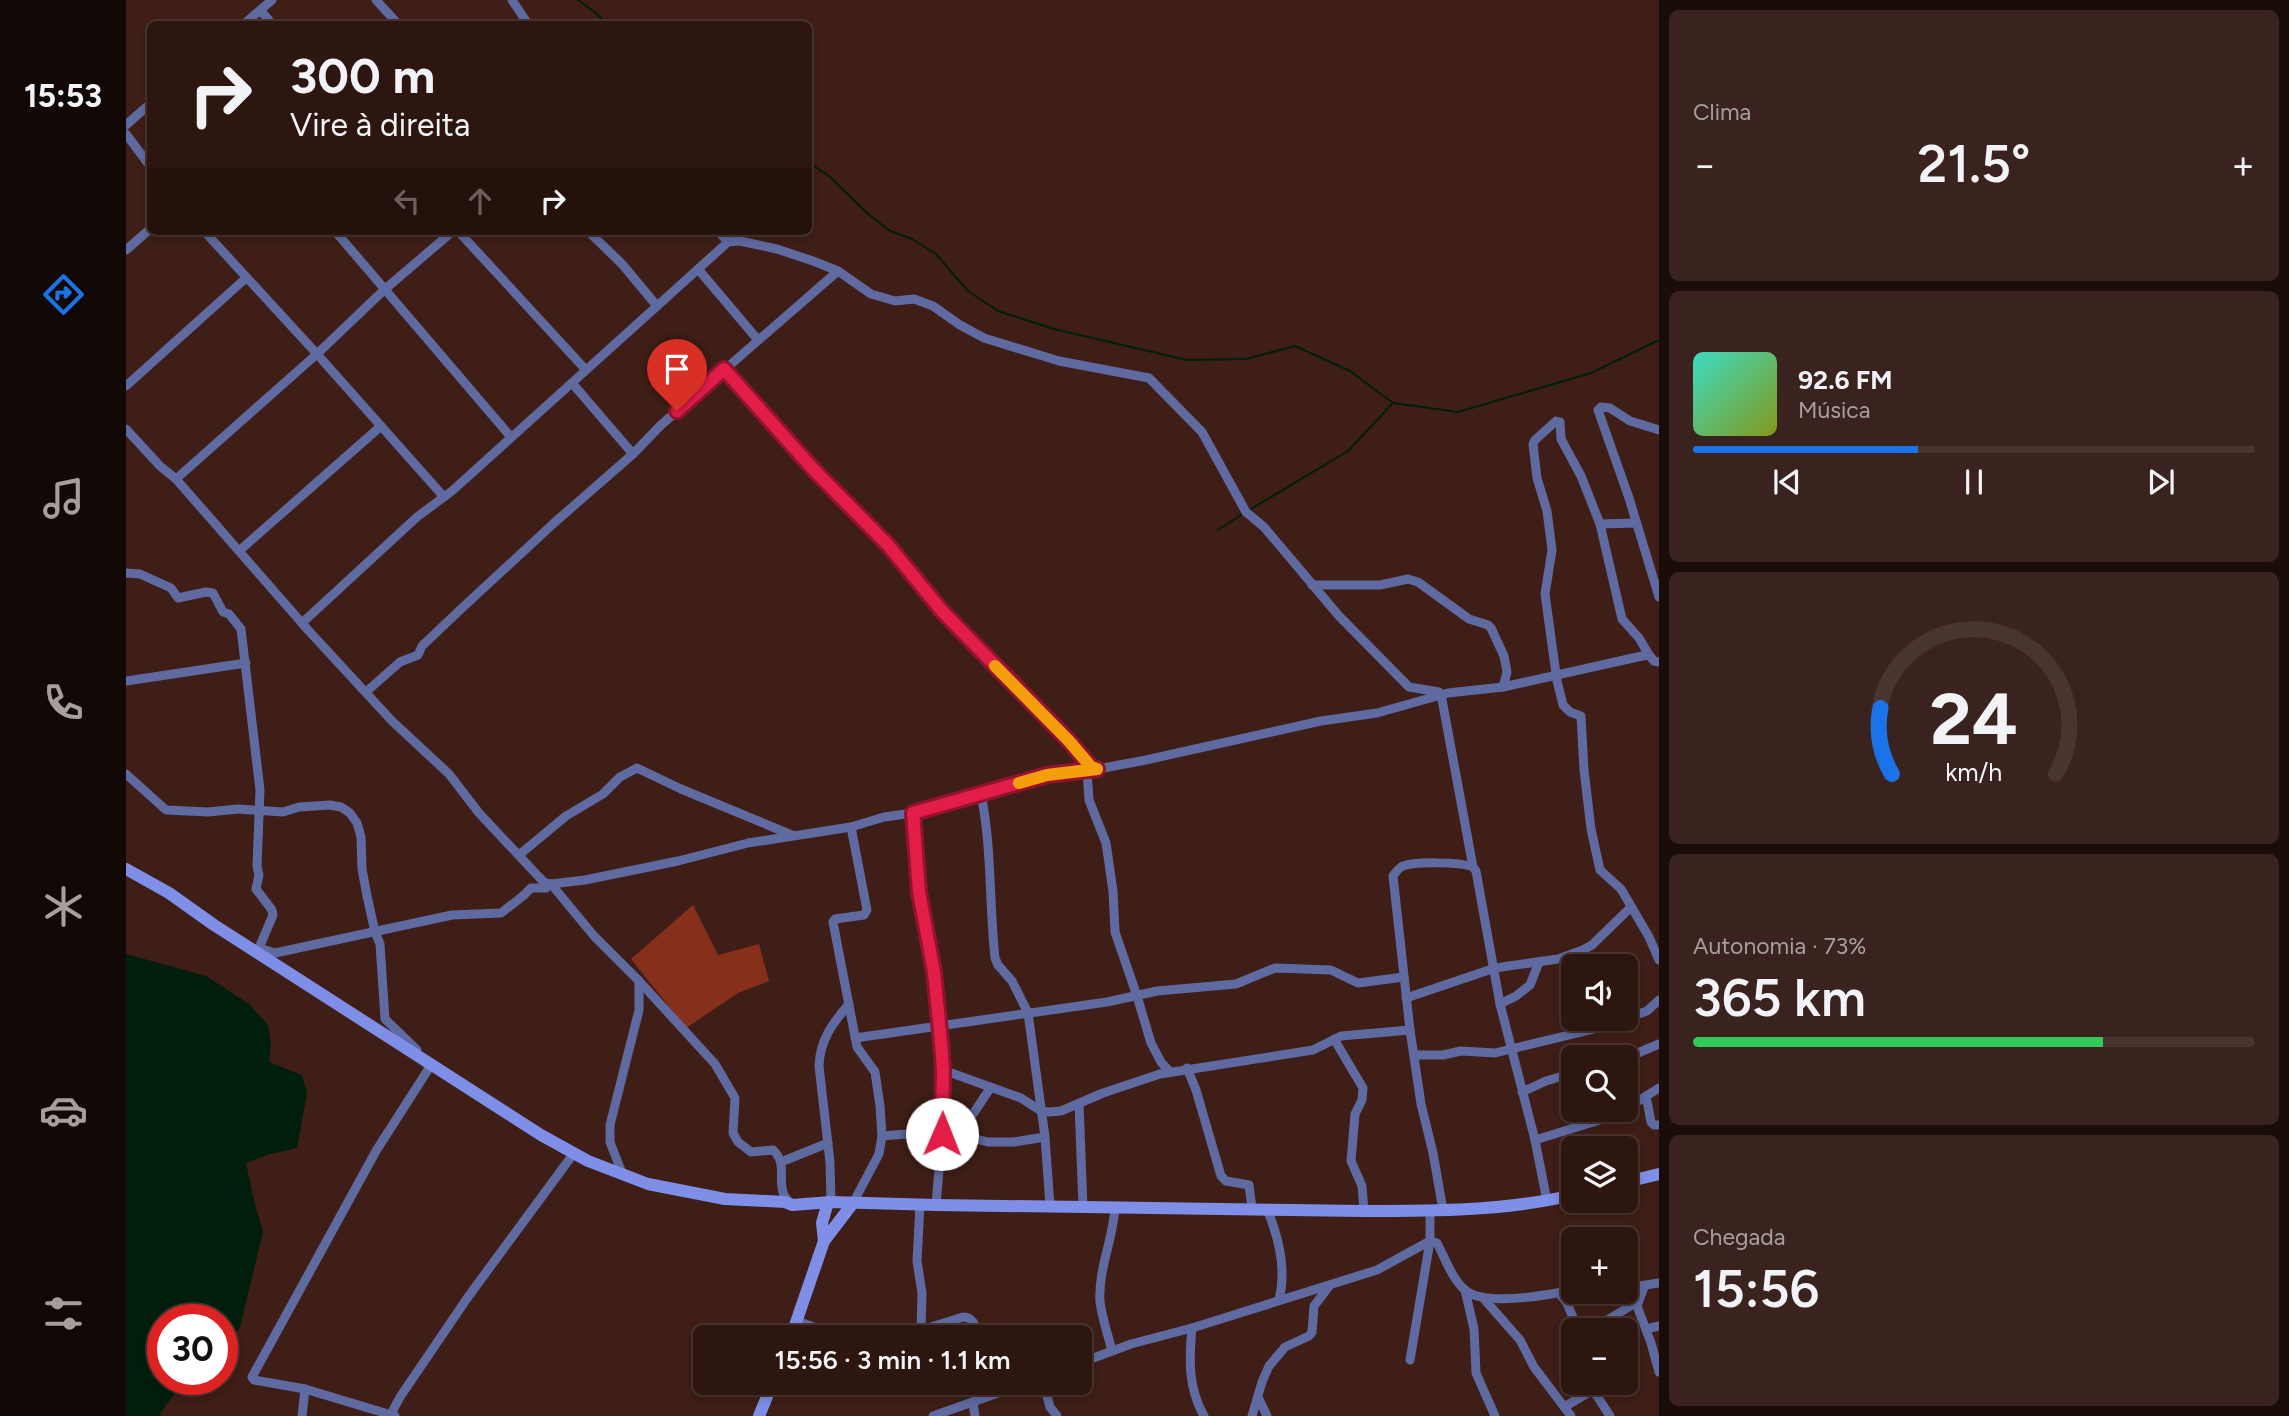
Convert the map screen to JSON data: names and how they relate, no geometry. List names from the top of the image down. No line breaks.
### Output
{"page":{"tabs":"15:53","tile":["Clima",["Autonomia · 73%","365 km"],["Chegada","15:56"]],"turn":["300 m","Vire à direita"],"heat":["−","21.5°","+"],"song":["92.6 FM","Música"],"map_buttons":["+","−"],"limit":"30","trip":"15:56 · 3 min · 1.1 km","gauge":["24","km/h"]}}
